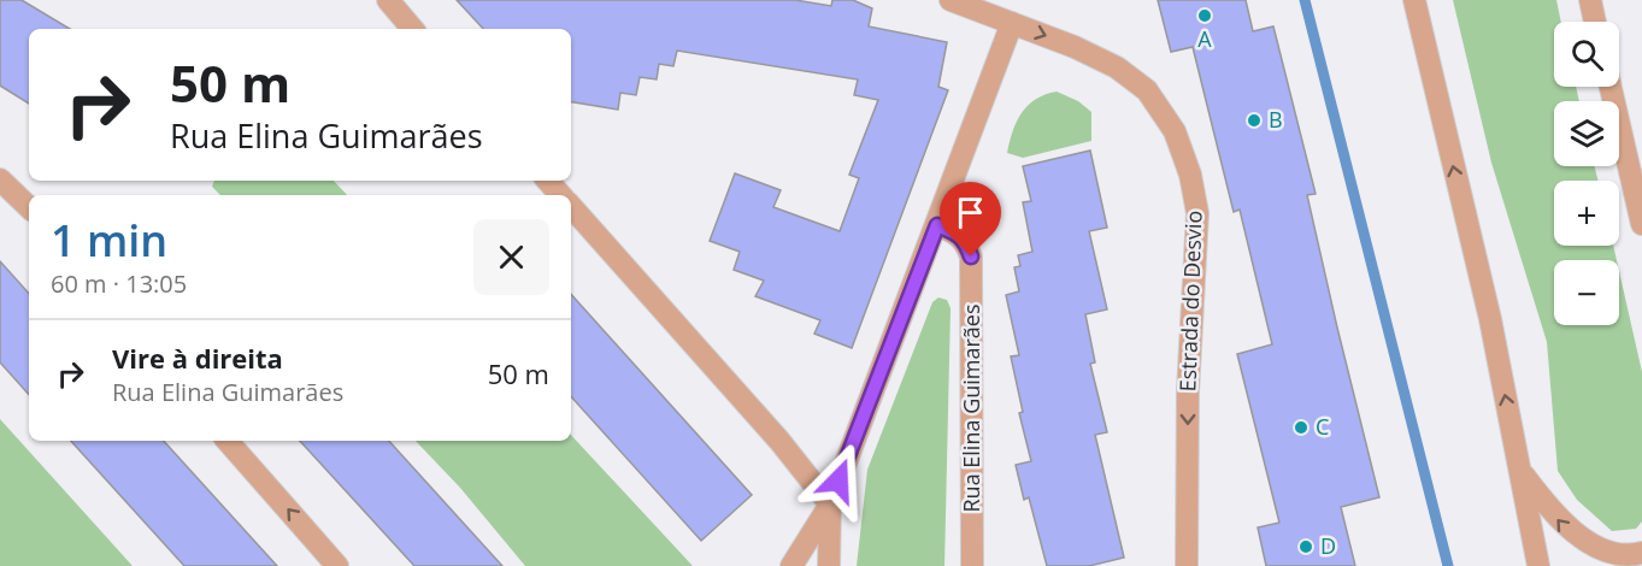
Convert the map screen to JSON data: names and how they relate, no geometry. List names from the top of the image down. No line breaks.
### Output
{"streets":{"street":["Estrada do Desvio","Rua Elina Guimarães"]},"one_way":["Estrada do Desvio"],"places":["A","B","C","D"],"page":{"map_buttons":["+","−"],"turn":["50 m","Rua Elina Guimarães"],"heading":["1 min","60 m · 13:05"],"list":[{"name":"Vire à direita","note":"Rua Elina Guimarães","value":"50 m"}]}}
